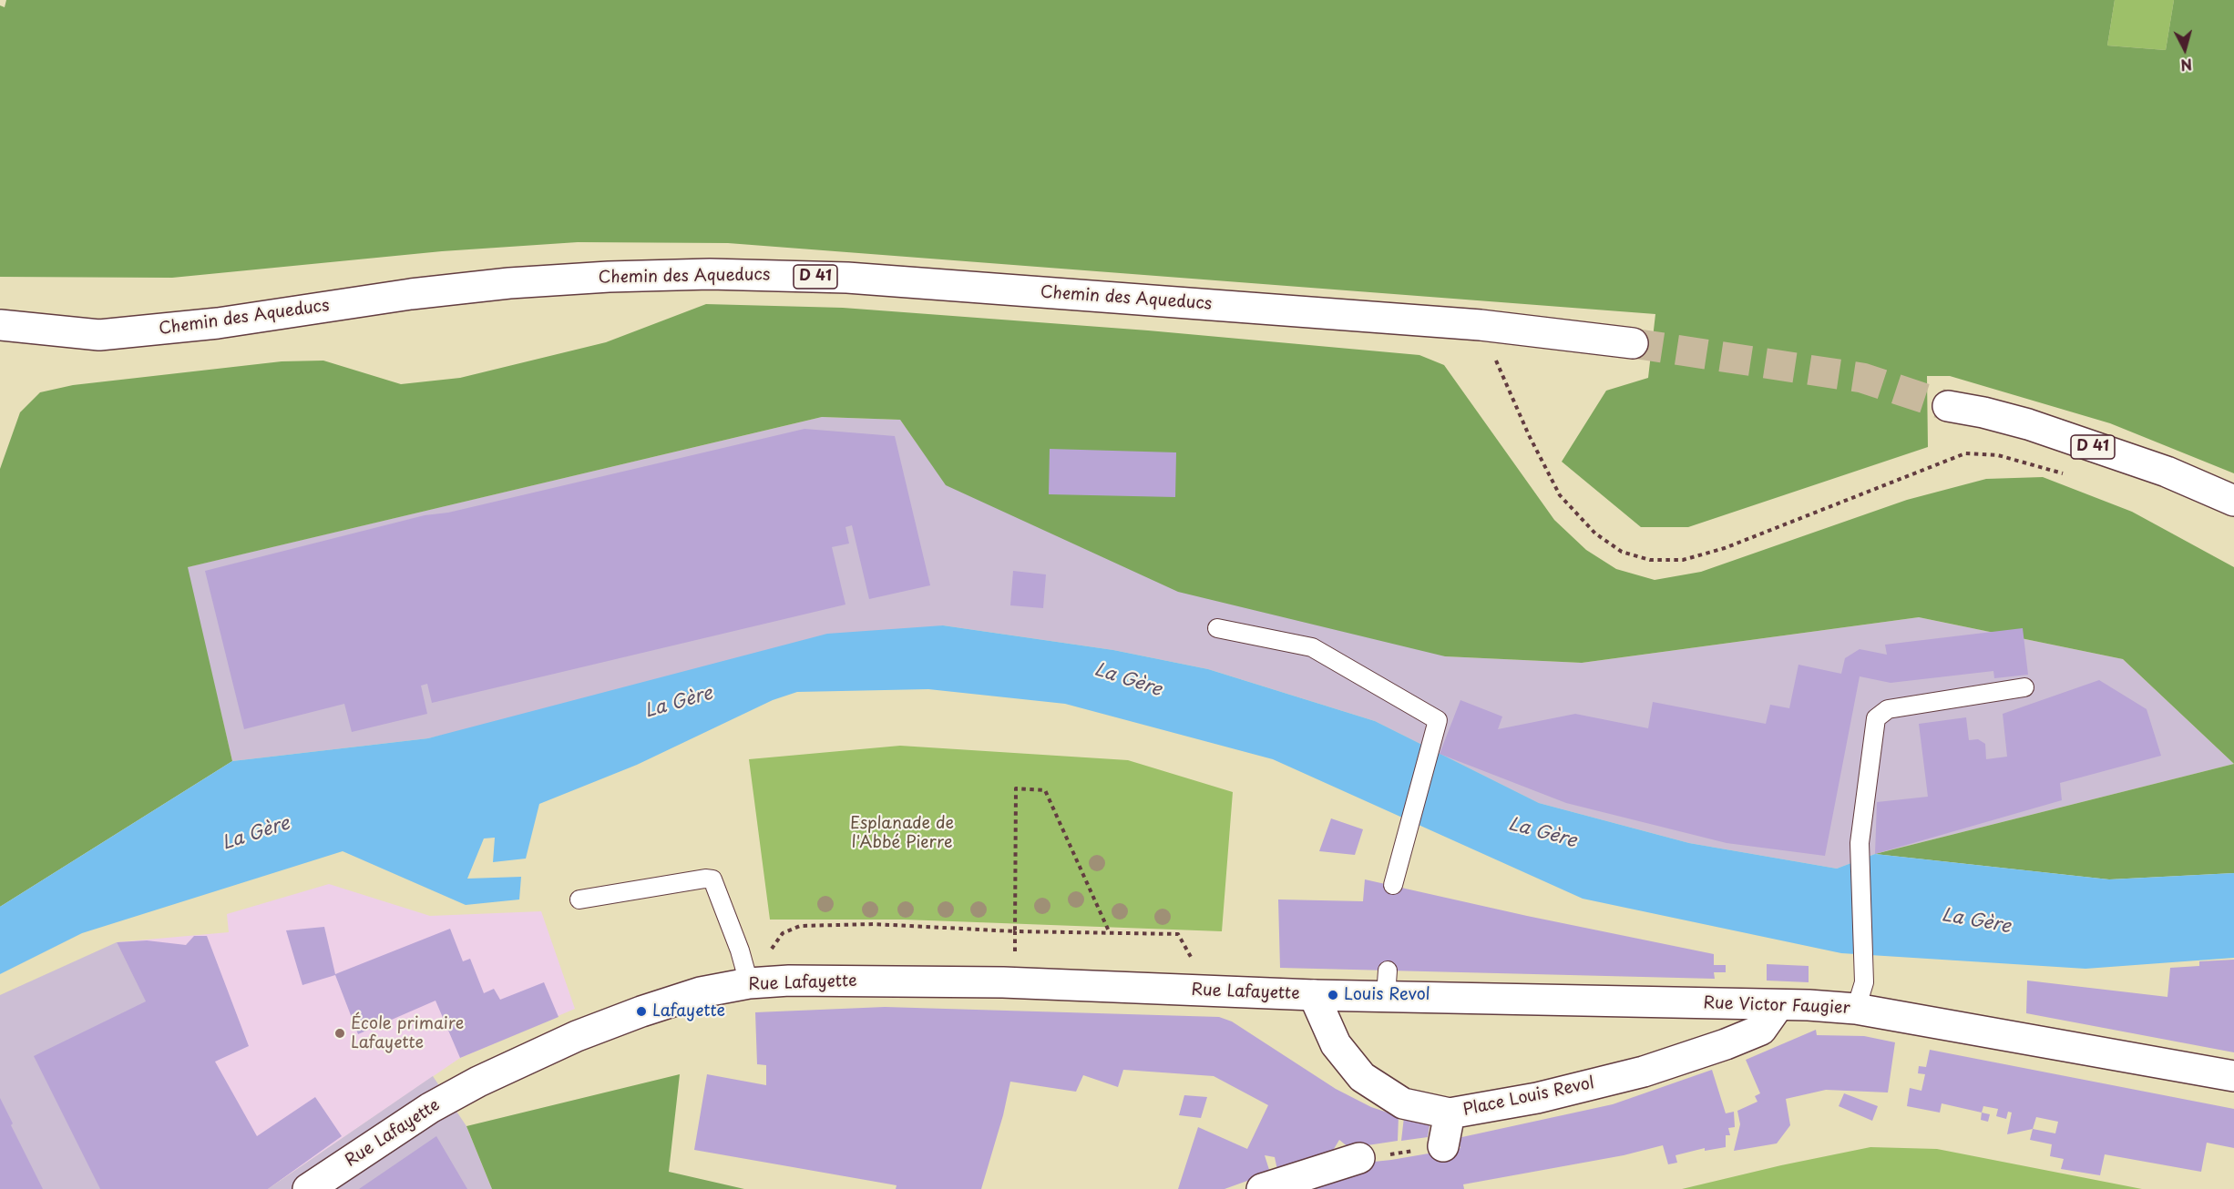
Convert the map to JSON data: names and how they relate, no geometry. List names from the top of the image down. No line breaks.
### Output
{"streets":{"main road":["Chemin des Aqueducs","D 41","Rue Lafayette","Rue Victor Faugier","Place Louis Revol"]},"crossings":[["Rue Lafayette","Rue Victor Faugier"],["Rue Lafayette","Place Louis Revol"],["Rue Victor Faugier","Place Louis Revol"]],"water":["La Gère"],"parks":["Esplanade de l'Abbé Pierre"],"places":["Louis Revol","Lafayette","École primaire Lafayette"],"north":"bottom"}
